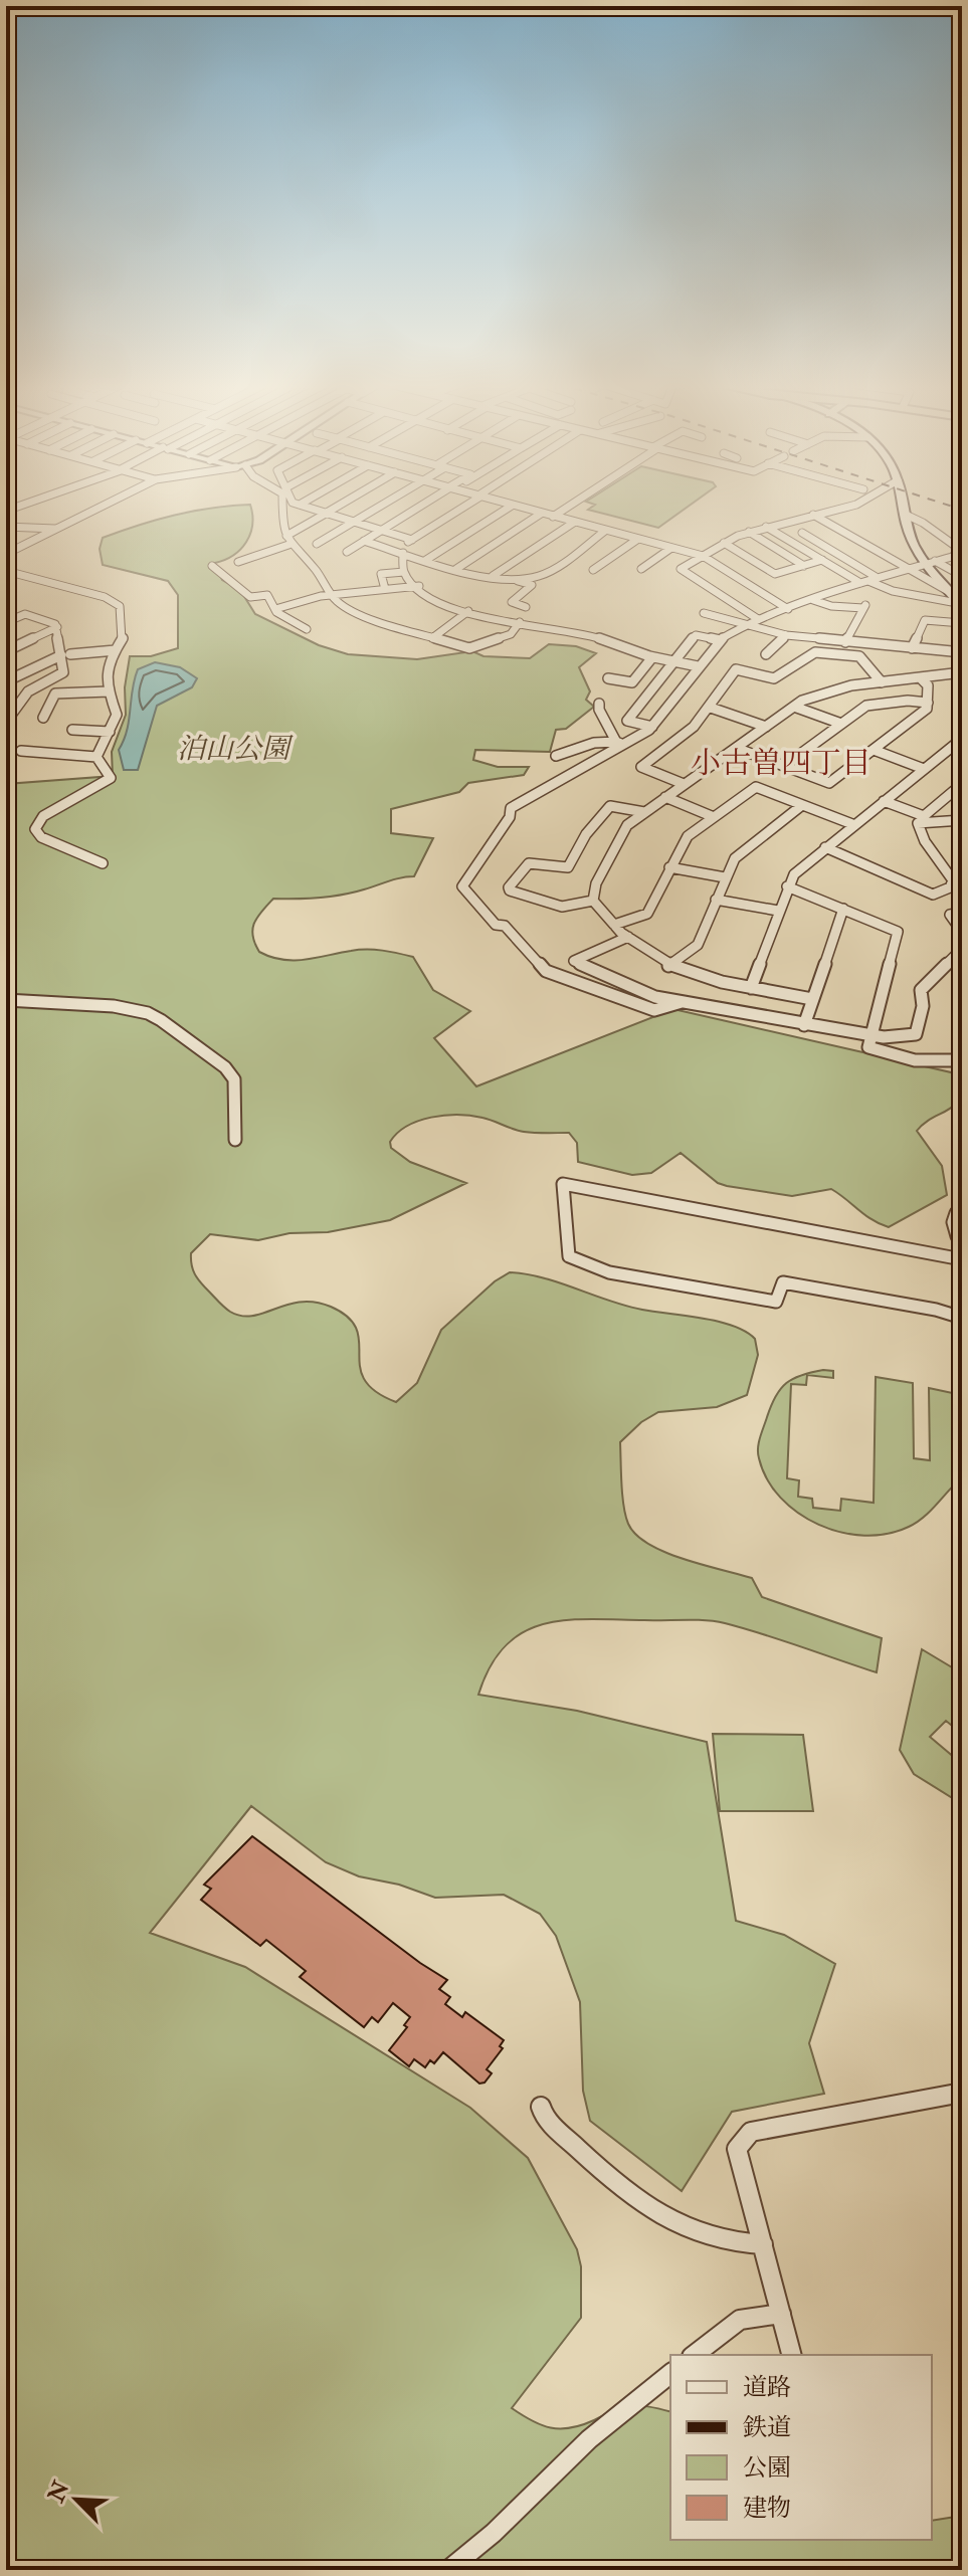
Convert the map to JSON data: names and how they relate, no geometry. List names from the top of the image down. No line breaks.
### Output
{"districts":["小古曽四丁目"],"parks":["泊山公園"],"legend":["道路","鉄道","公園","建物"],"north":"top left"}
